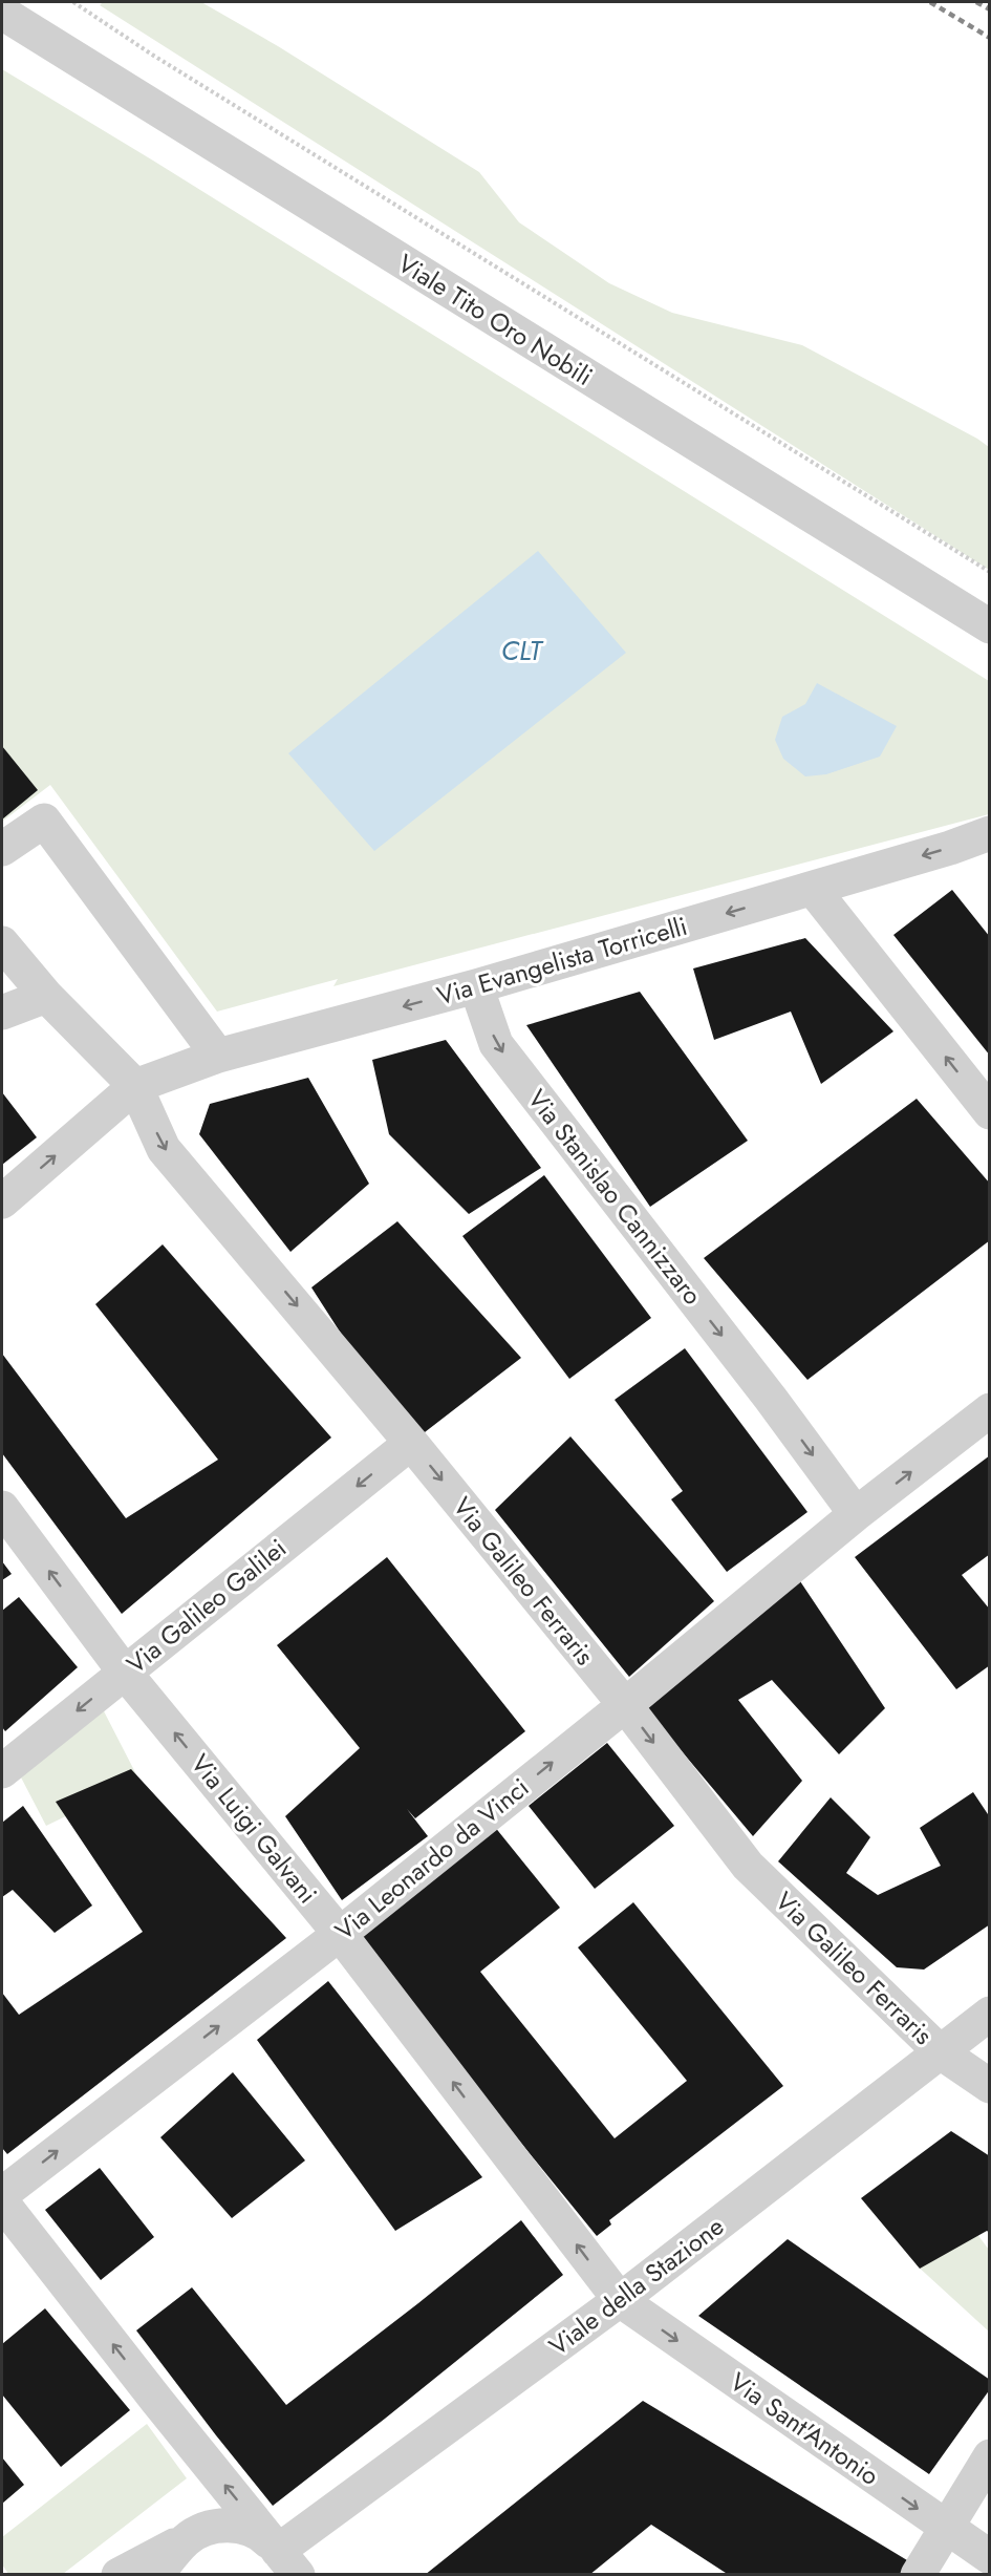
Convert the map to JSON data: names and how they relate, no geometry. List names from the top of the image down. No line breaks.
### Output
{"streets":{"street":["Viale Tito Oro Nobili","Via Evangelista Torricelli","Via Stanislao Cannizzaro","Via Galileo Ferraris","Via Galileo Galilei","Via Luigi Galvani","Via Leonardo da Vinci","Viale della Stazione","Via Sant'Antonio"]},"crossings":[["Via Evangelista Torricelli","Via Stanislao Cannizzaro"],["Via Evangelista Torricelli","Via Galileo Ferraris"],["Via Stanislao Cannizzaro","Via Leonardo da Vinci"],["Via Galileo Ferraris","Via Galileo Galilei"],["Via Galileo Ferraris","Via Leonardo da Vinci"],["Via Galileo Ferraris","Viale della Stazione"],["Via Galileo Galilei","Via Luigi Galvani"],["Via Luigi Galvani","Via Leonardo da Vinci"],["Via Luigi Galvani","Viale della Stazione"],["Via Luigi Galvani","Via Sant'Antonio"],["Viale della Stazione","Via Sant'Antonio"]],"one_way":["Via Evangelista Torricelli","Via Stanislao Cannizzaro","Via Galileo Ferraris","Via Galileo Galilei","Via Luigi Galvani","Via Leonardo da Vinci","Via Sant'Antonio"],"water":["CLT"]}
